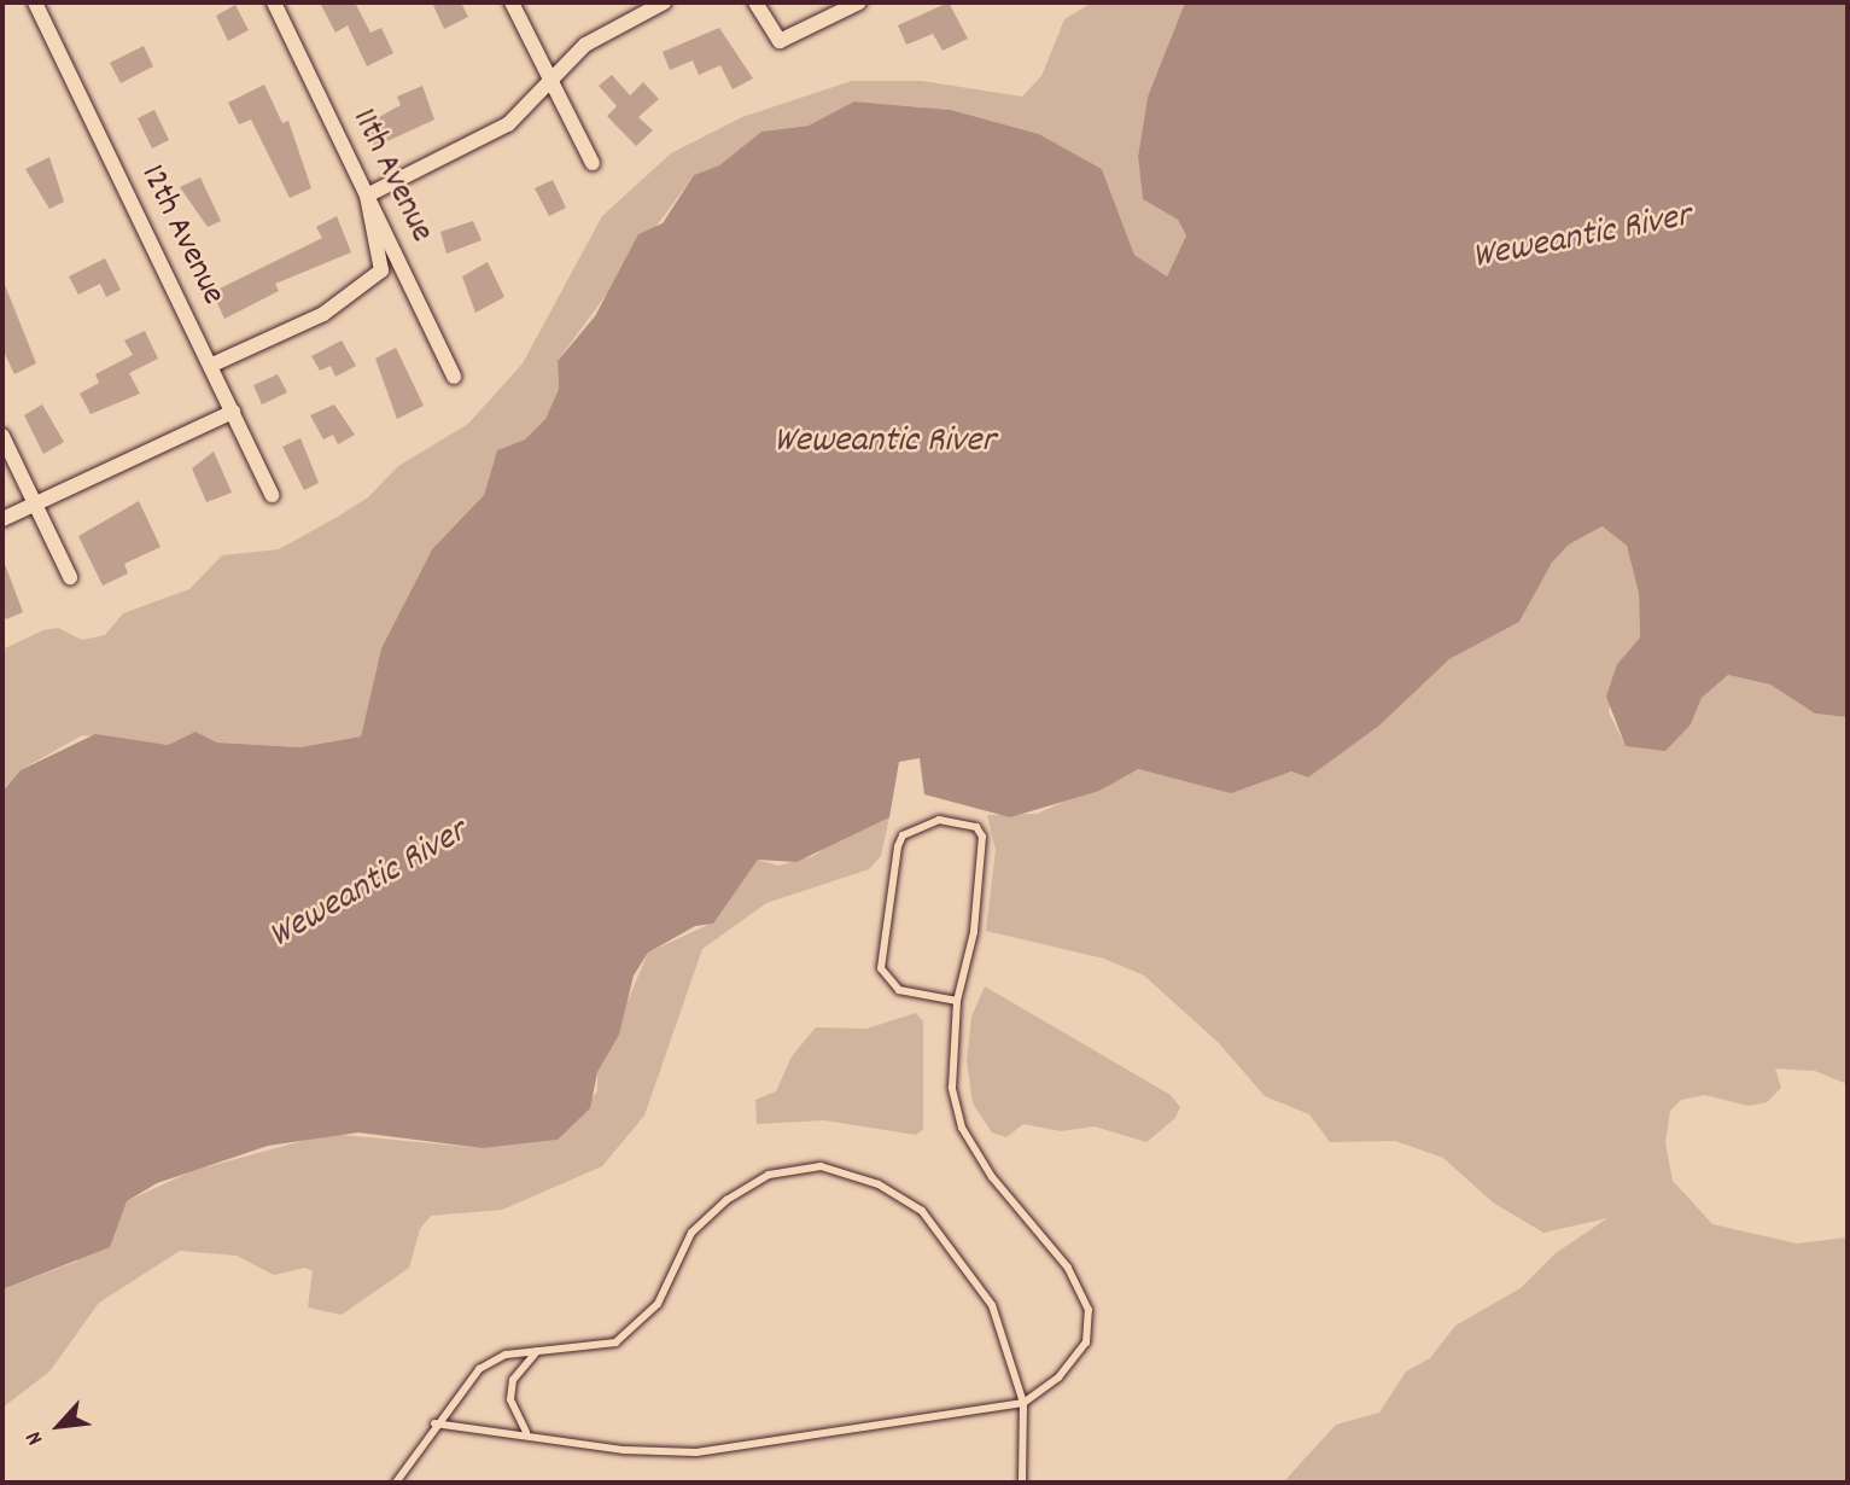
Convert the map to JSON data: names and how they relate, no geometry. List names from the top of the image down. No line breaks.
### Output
{"streets":{"street":["11th Avenue","12th Avenue"]},"water":["Weweantic River"],"north":"bottom left"}
